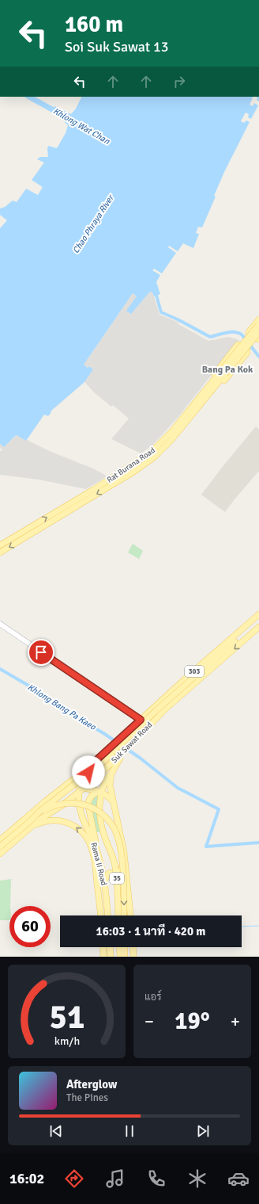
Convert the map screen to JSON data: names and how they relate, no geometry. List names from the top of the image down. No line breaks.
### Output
{"streets":{"main road":["Rat Burana Road","303","Suk Sawat Road","Rama II Road","35"]},"crossings":[["303","Suk Sawat Road"],["303","Rama II Road"],["Suk Sawat Road","Rama II Road"]],"districts":["Bang Pa Kok"],"water":["Khlong Wat Chan","Chao Phraya River","Khlong Bang Pa Kaeo"],"page":{"turn":["160 m","Soi Suk Sawat 13"],"limit":"60","trip":"16:03 · 1 นาที · 420 m","tile":"แอร์","heat":["−","19°","+"],"song":["Afterglow","The Pines"],"tabs":"16:02","gauge":["51","km/h"]}}
